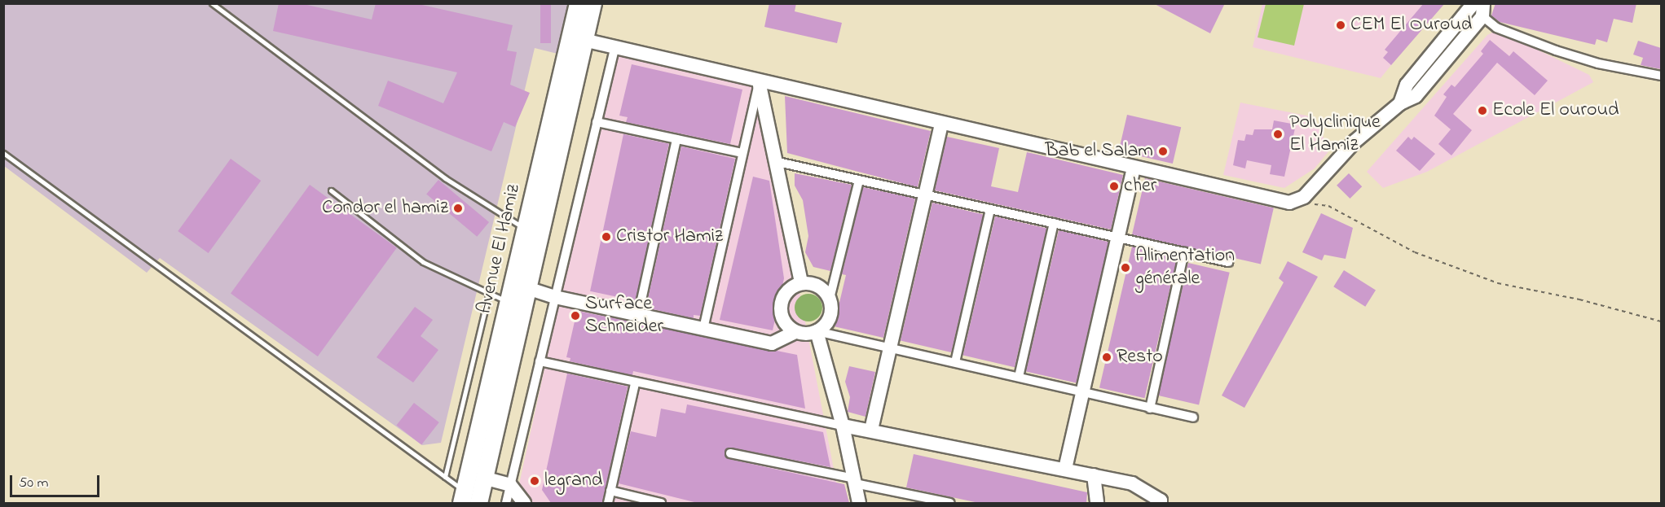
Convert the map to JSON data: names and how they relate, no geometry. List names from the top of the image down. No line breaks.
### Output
{"streets":{"highway":["Avenue El Hamiz"]},"places":["CEM El Ouroud","Ecole El ouroud","Polyclinique El Hamiz","Bab el Salam","cher","Condor el hamiz","Cristor Hamiz","Alimentation générale","Surface Schneider","Resto","legrand"],"scale_bar":"50 m"}
